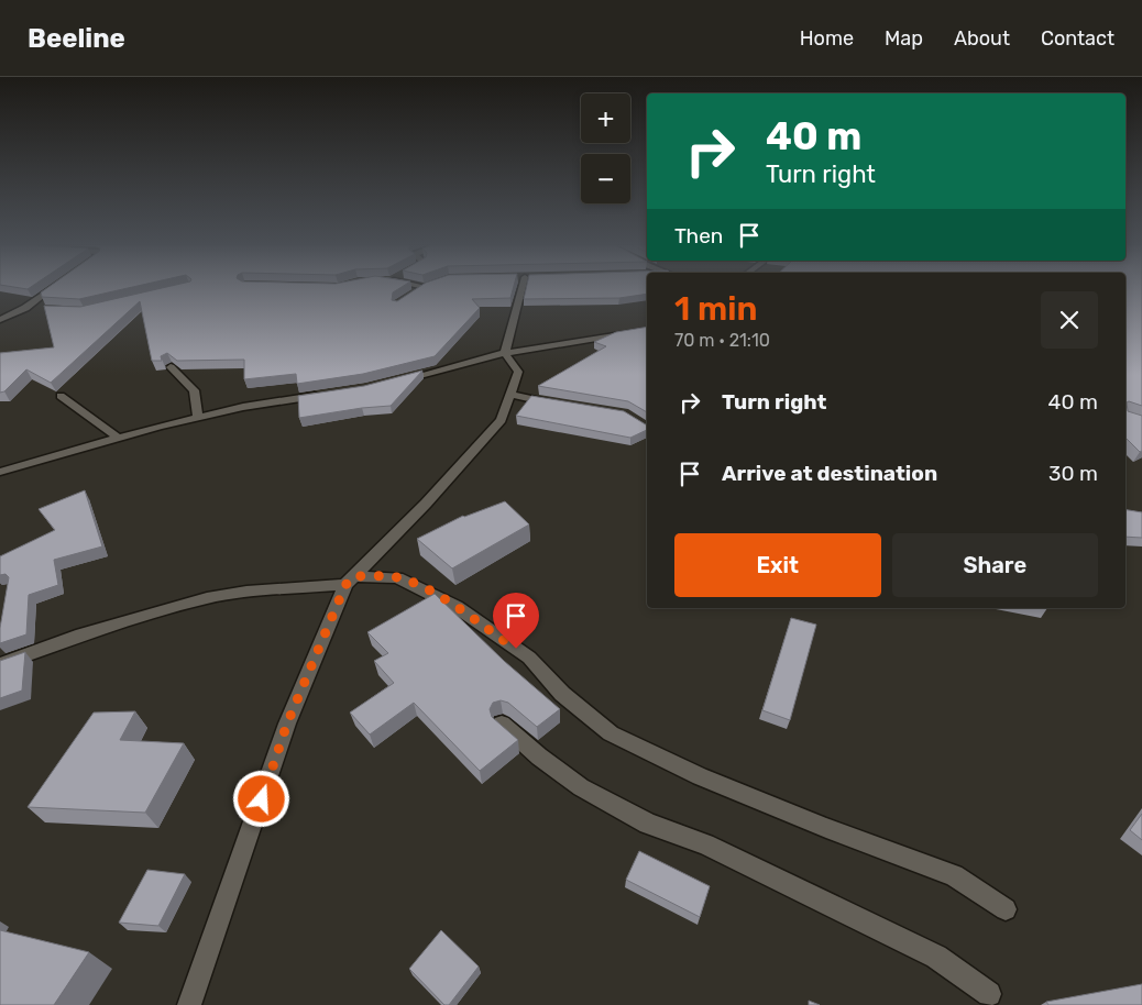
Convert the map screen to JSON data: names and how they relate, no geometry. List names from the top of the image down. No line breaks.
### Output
{"page":{"header":"Beeline","nav":["Home","Map","About","Contact"],"map_buttons":["+","−"],"turn":["40 m","Turn right"],"then":"Then","heading":["1 min","70 m · 21:10"],"list":[{"name":"Turn right","value":"40 m"},{"name":"Arrive at destination","value":"30 m"}],"buttons":["Exit","Share"]}}
